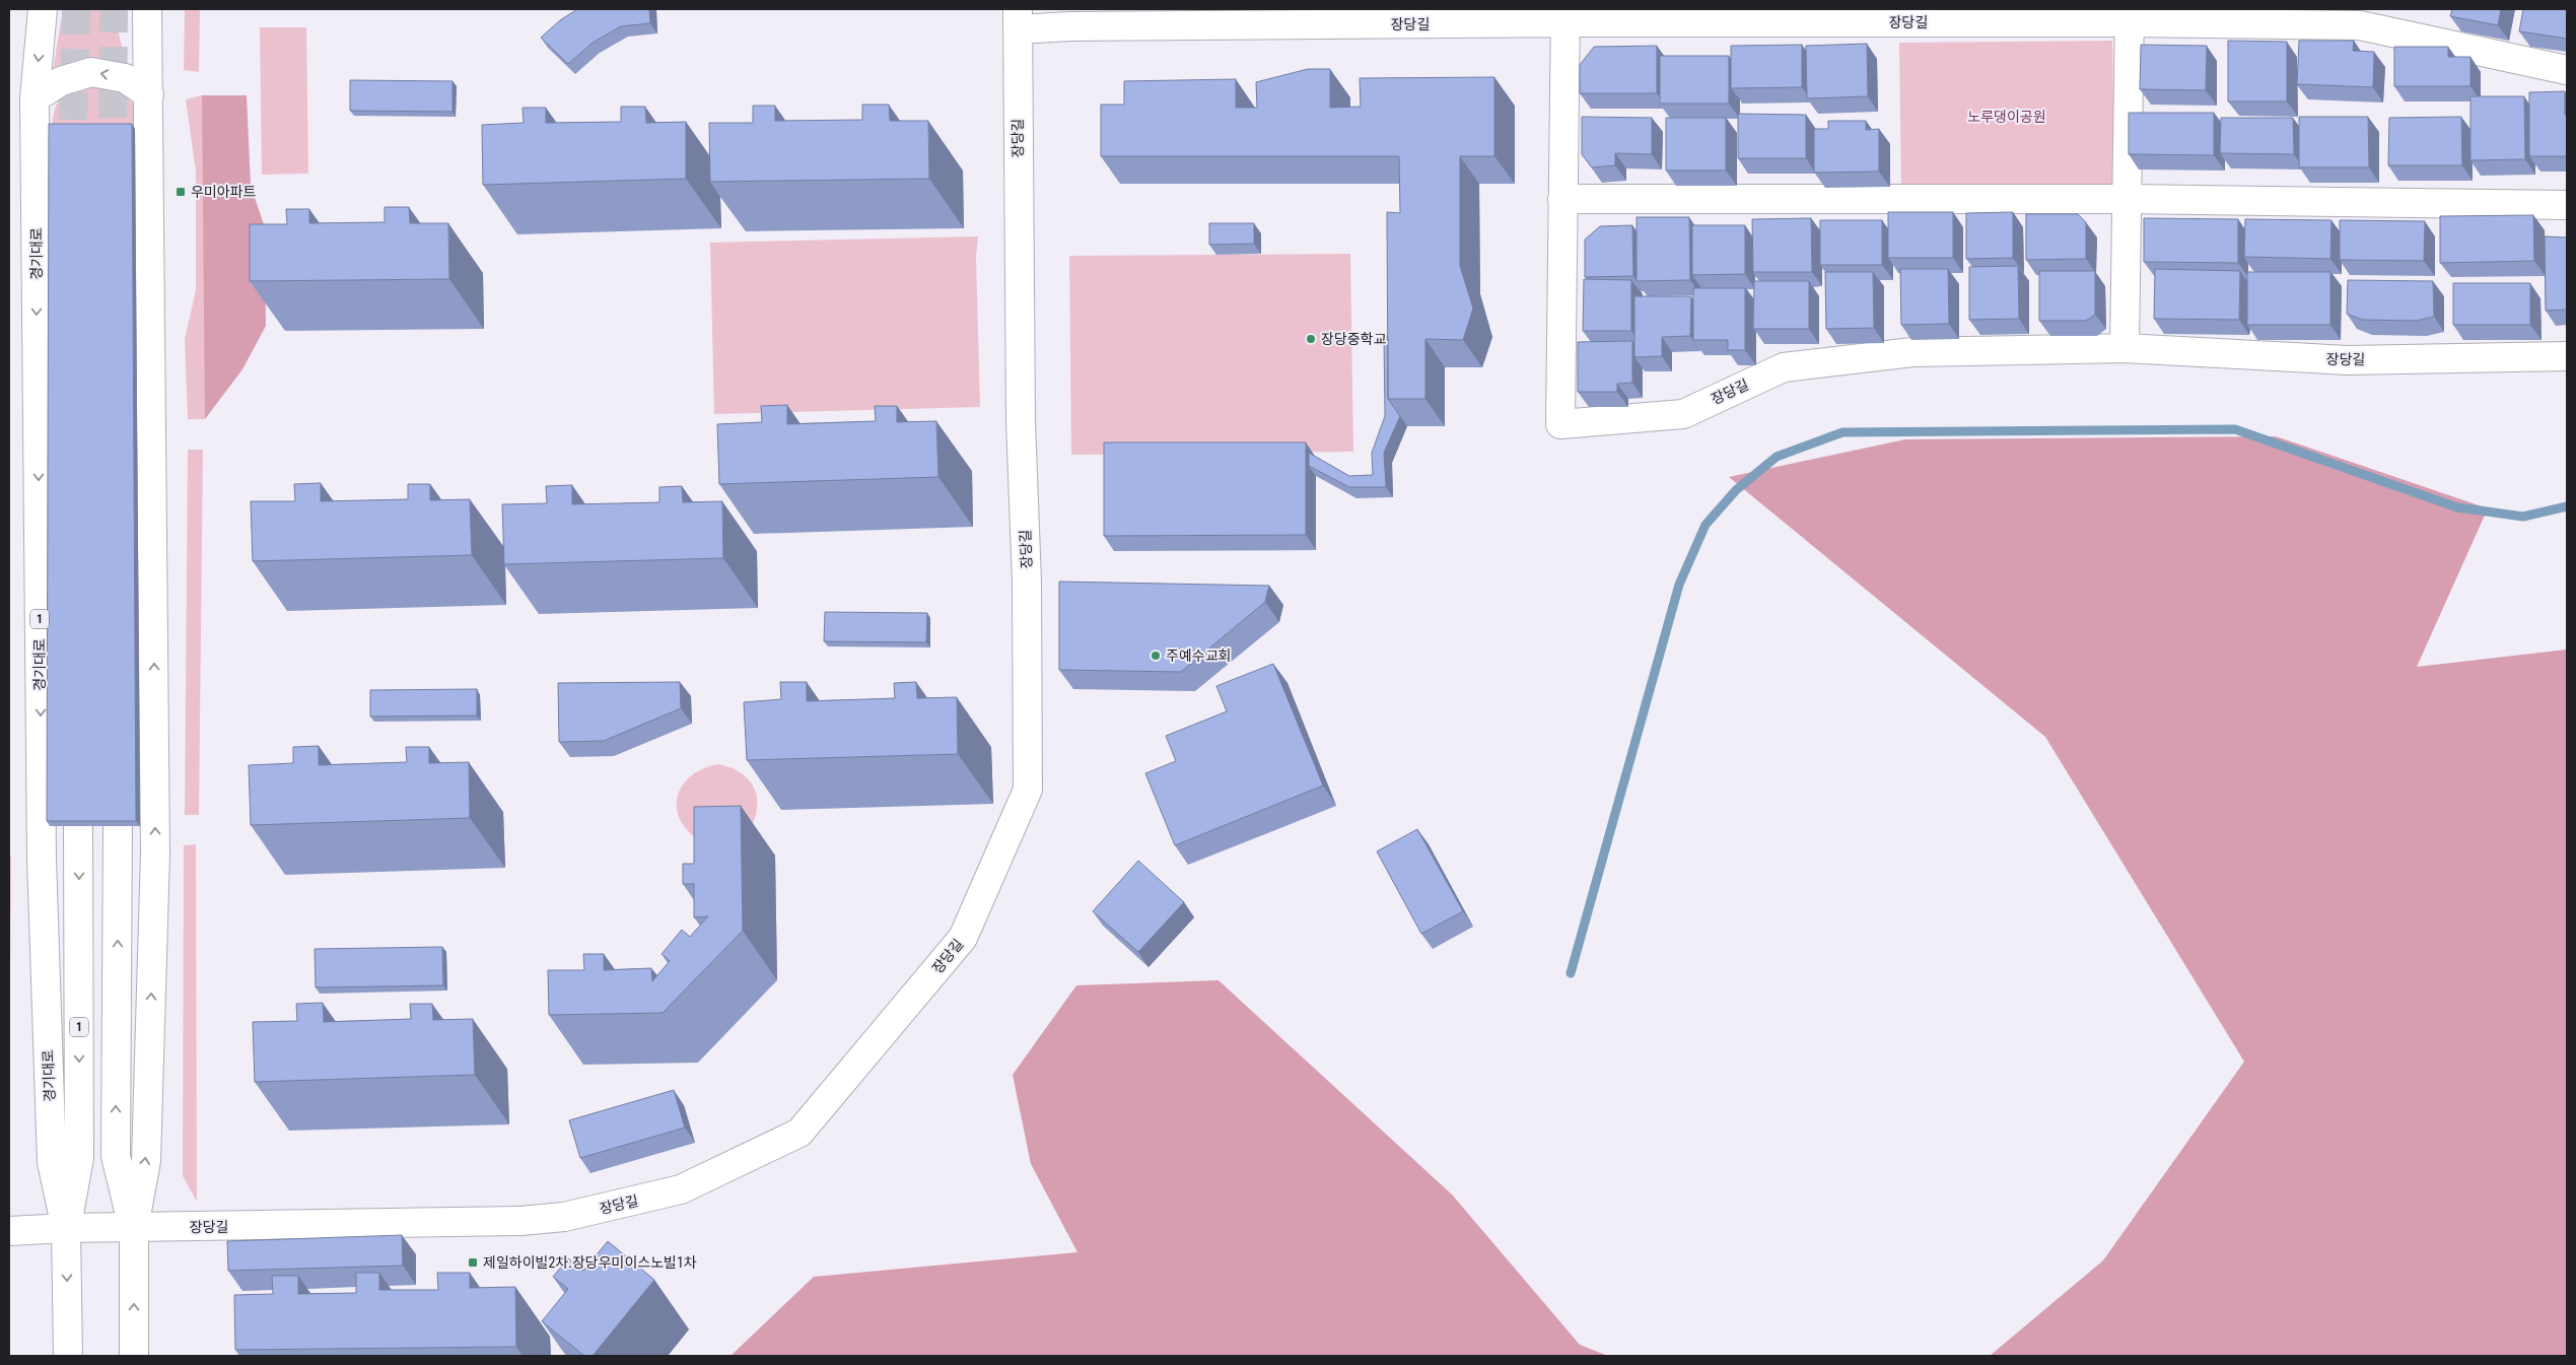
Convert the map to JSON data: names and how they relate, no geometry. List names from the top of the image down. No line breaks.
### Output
{"streets":{"street":["장당길","경기대로","1"]},"crossings":[["장당길","경기대로"]],"parks":["노루댕이공원"],"places":{"transit":["우미아파트","제일하이빌2차.장당우미이스노빌1차"],"other":["장당중학교","주예수교회"]}}
